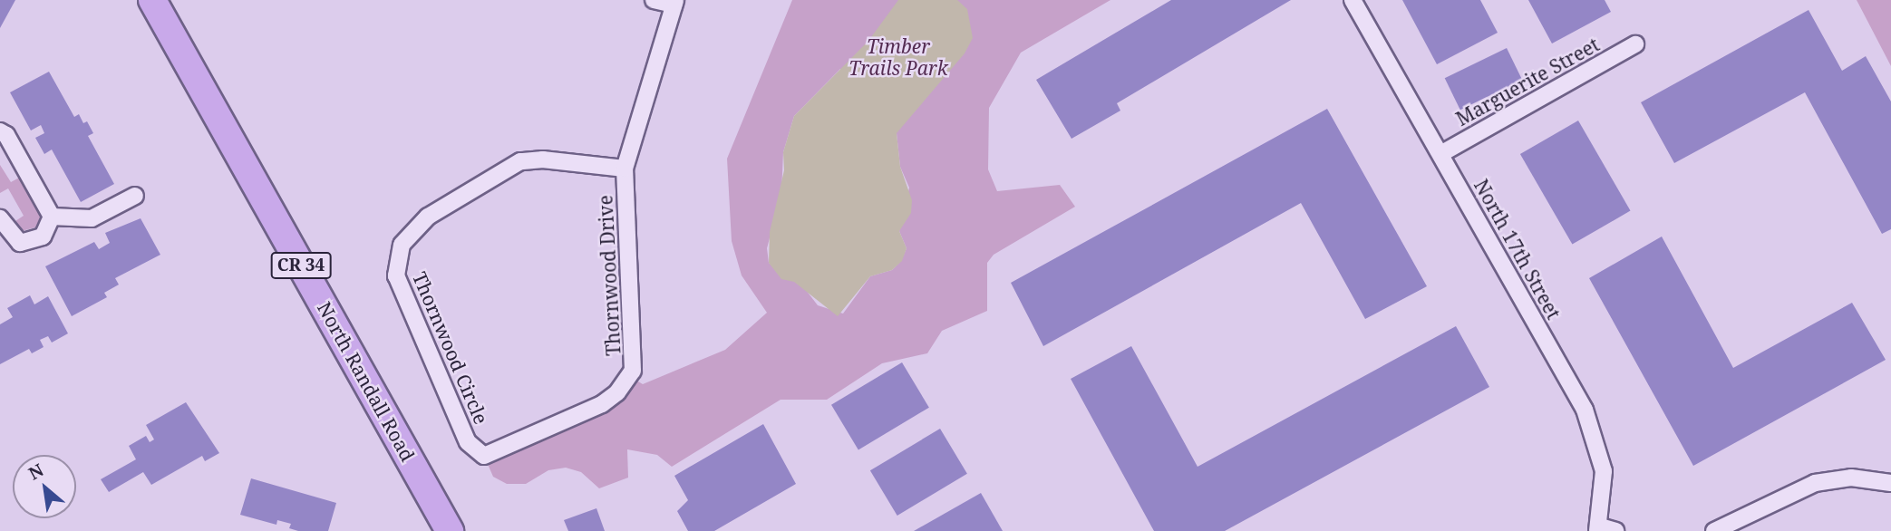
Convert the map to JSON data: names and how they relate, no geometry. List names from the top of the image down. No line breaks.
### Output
{"streets":{"main road":["CR 34","North Randall Road"],"street":["Marguerite Street","North 17th Street","Thornwood Drive","Thornwood Circle"]},"crossings":[["Marguerite Street","North 17th Street"],["Thornwood Drive","Thornwood Circle"]],"parks":["Timber Trails Park"],"north":"top left"}
